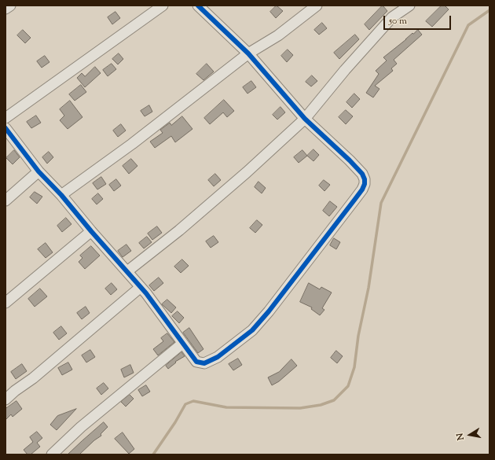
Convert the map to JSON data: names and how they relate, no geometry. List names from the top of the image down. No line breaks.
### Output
{"scale_bar":"50 m","north":"left"}
